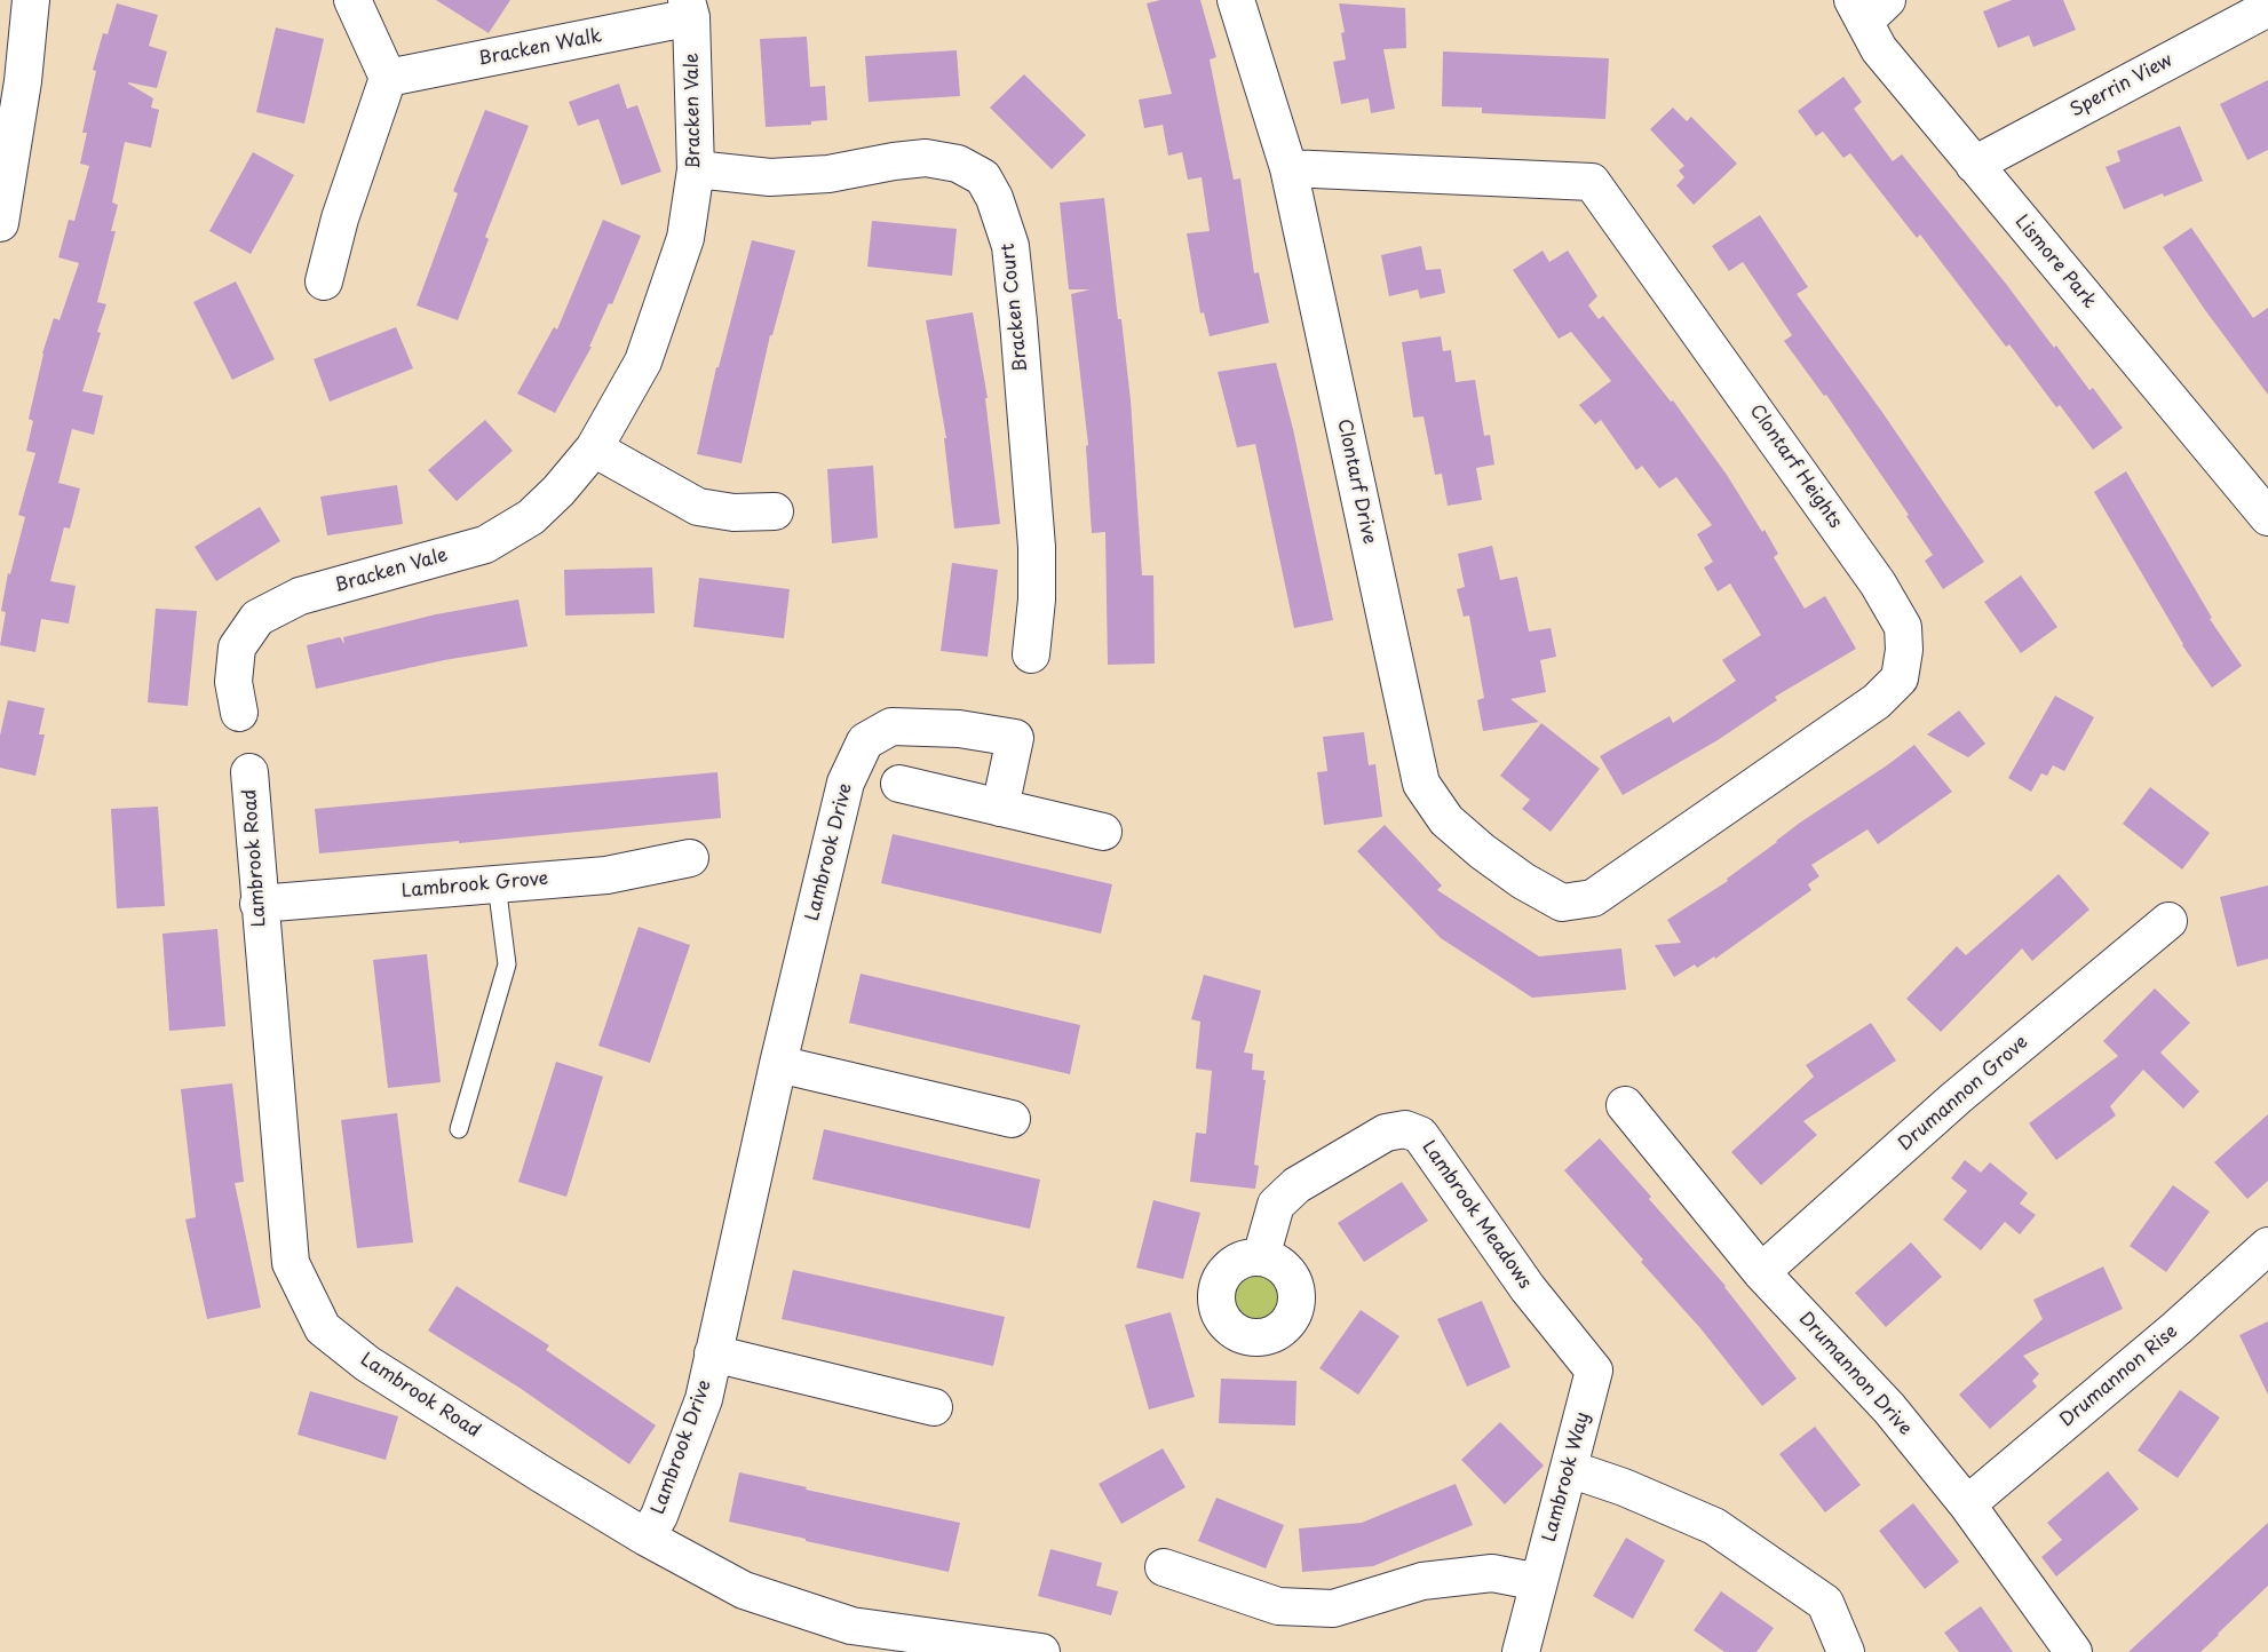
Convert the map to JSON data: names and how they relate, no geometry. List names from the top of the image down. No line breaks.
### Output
{"streets":{"street":["Bracken Walk","Sperrin View","Bracken Vale","Lismore Park","Bracken Court","Clontarf Heights","Clontarf Drive","Lambrook Drive","Lambrook Road","Lambrook Grove","Drumannon Grove","Lambrook Meadows","Drumannon Drive","Drumannon Rise","Lambrook Way"]},"crossings":[["Bracken Walk","Bracken Vale"],["Sperrin View","Lismore Park"],["Bracken Vale","Bracken Court"],["Clontarf Heights","Clontarf Drive"],["Lambrook Drive","Lambrook Road"],["Lambrook Road","Lambrook Grove"],["Drumannon Grove","Drumannon Drive"],["Lambrook Meadows","Lambrook Way"],["Drumannon Drive","Drumannon Rise"]]}
